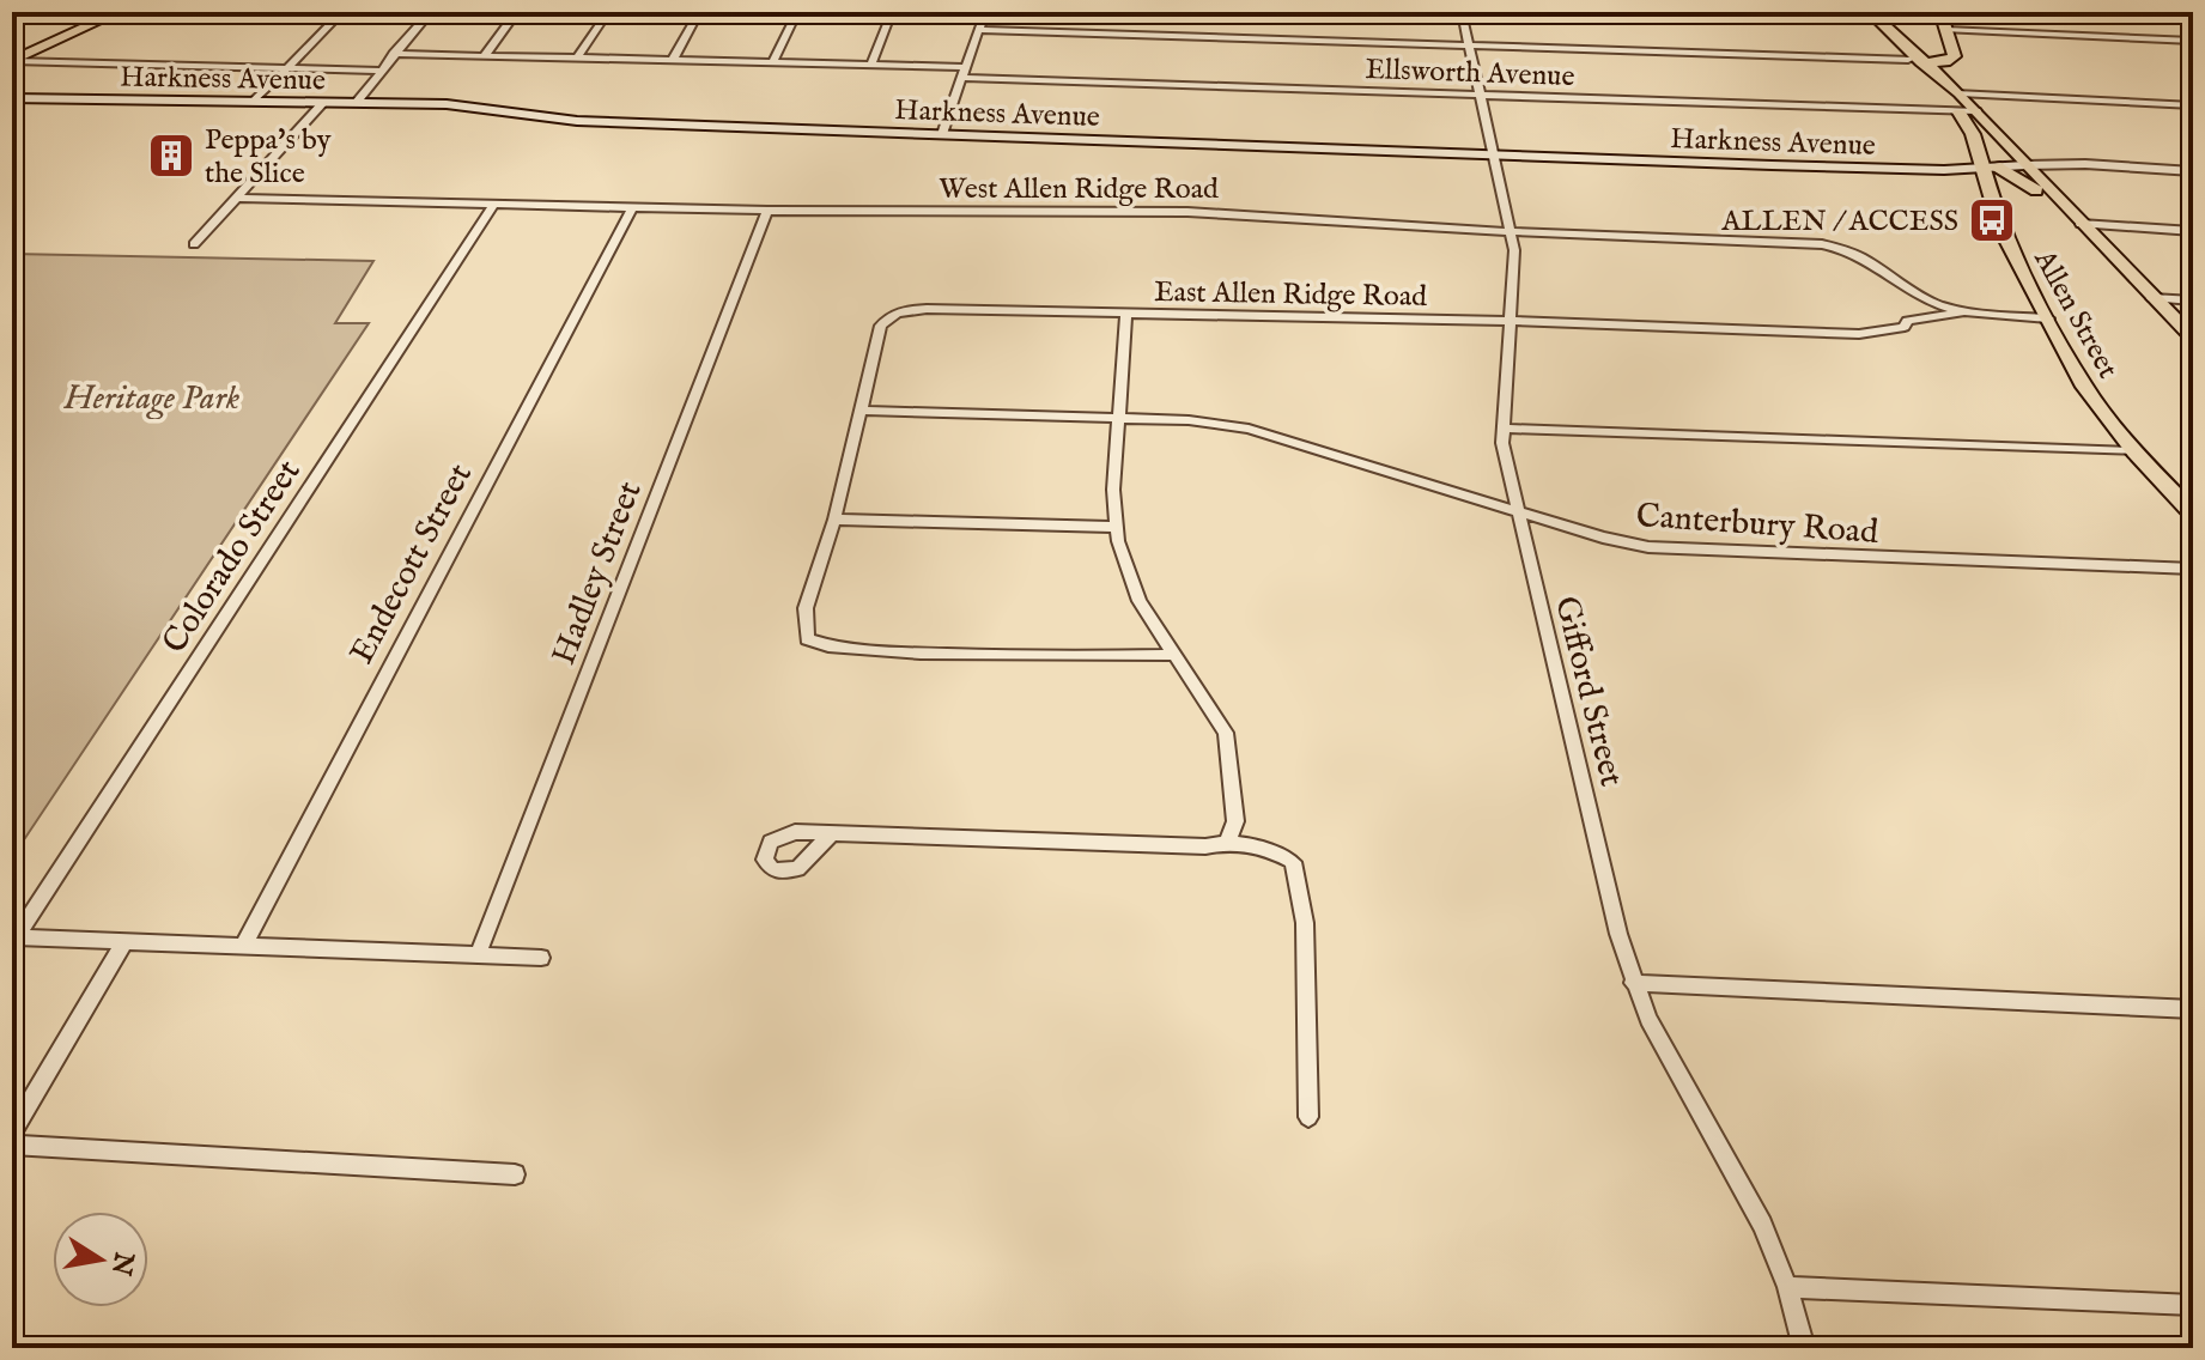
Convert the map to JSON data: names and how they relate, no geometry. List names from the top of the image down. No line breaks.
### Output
{"streets":{"main road":["Harkness Avenue","Allen Street"],"street":["Ellsworth Avenue","West Allen Ridge Road","East Allen Ridge Road","Canterbury Road","Colorado Street","Endecott Street","Hadley Street","Gifford Street"]},"crossings":[["Ellsworth Avenue","Allen Street"],["Ellsworth Avenue","Gifford Street"],["Harkness Avenue","Allen Street"],["Harkness Avenue","Gifford Street"],["West Allen Ridge Road","East Allen Ridge Road"],["West Allen Ridge Road","Colorado Street"],["West Allen Ridge Road","Endecott Street"],["West Allen Ridge Road","Hadley Street"],["West Allen Ridge Road","Gifford Street"],["East Allen Ridge Road","Allen Street"],["East Allen Ridge Road","Canterbury Road"],["East Allen Ridge Road","Gifford Street"],["Canterbury Road","Gifford Street"]],"parks":["Heritage Park"],"places":{"building":["Peppa's by the Slice"],"bus stop":["ALLEN / ACCESS"]},"north":"right"}
